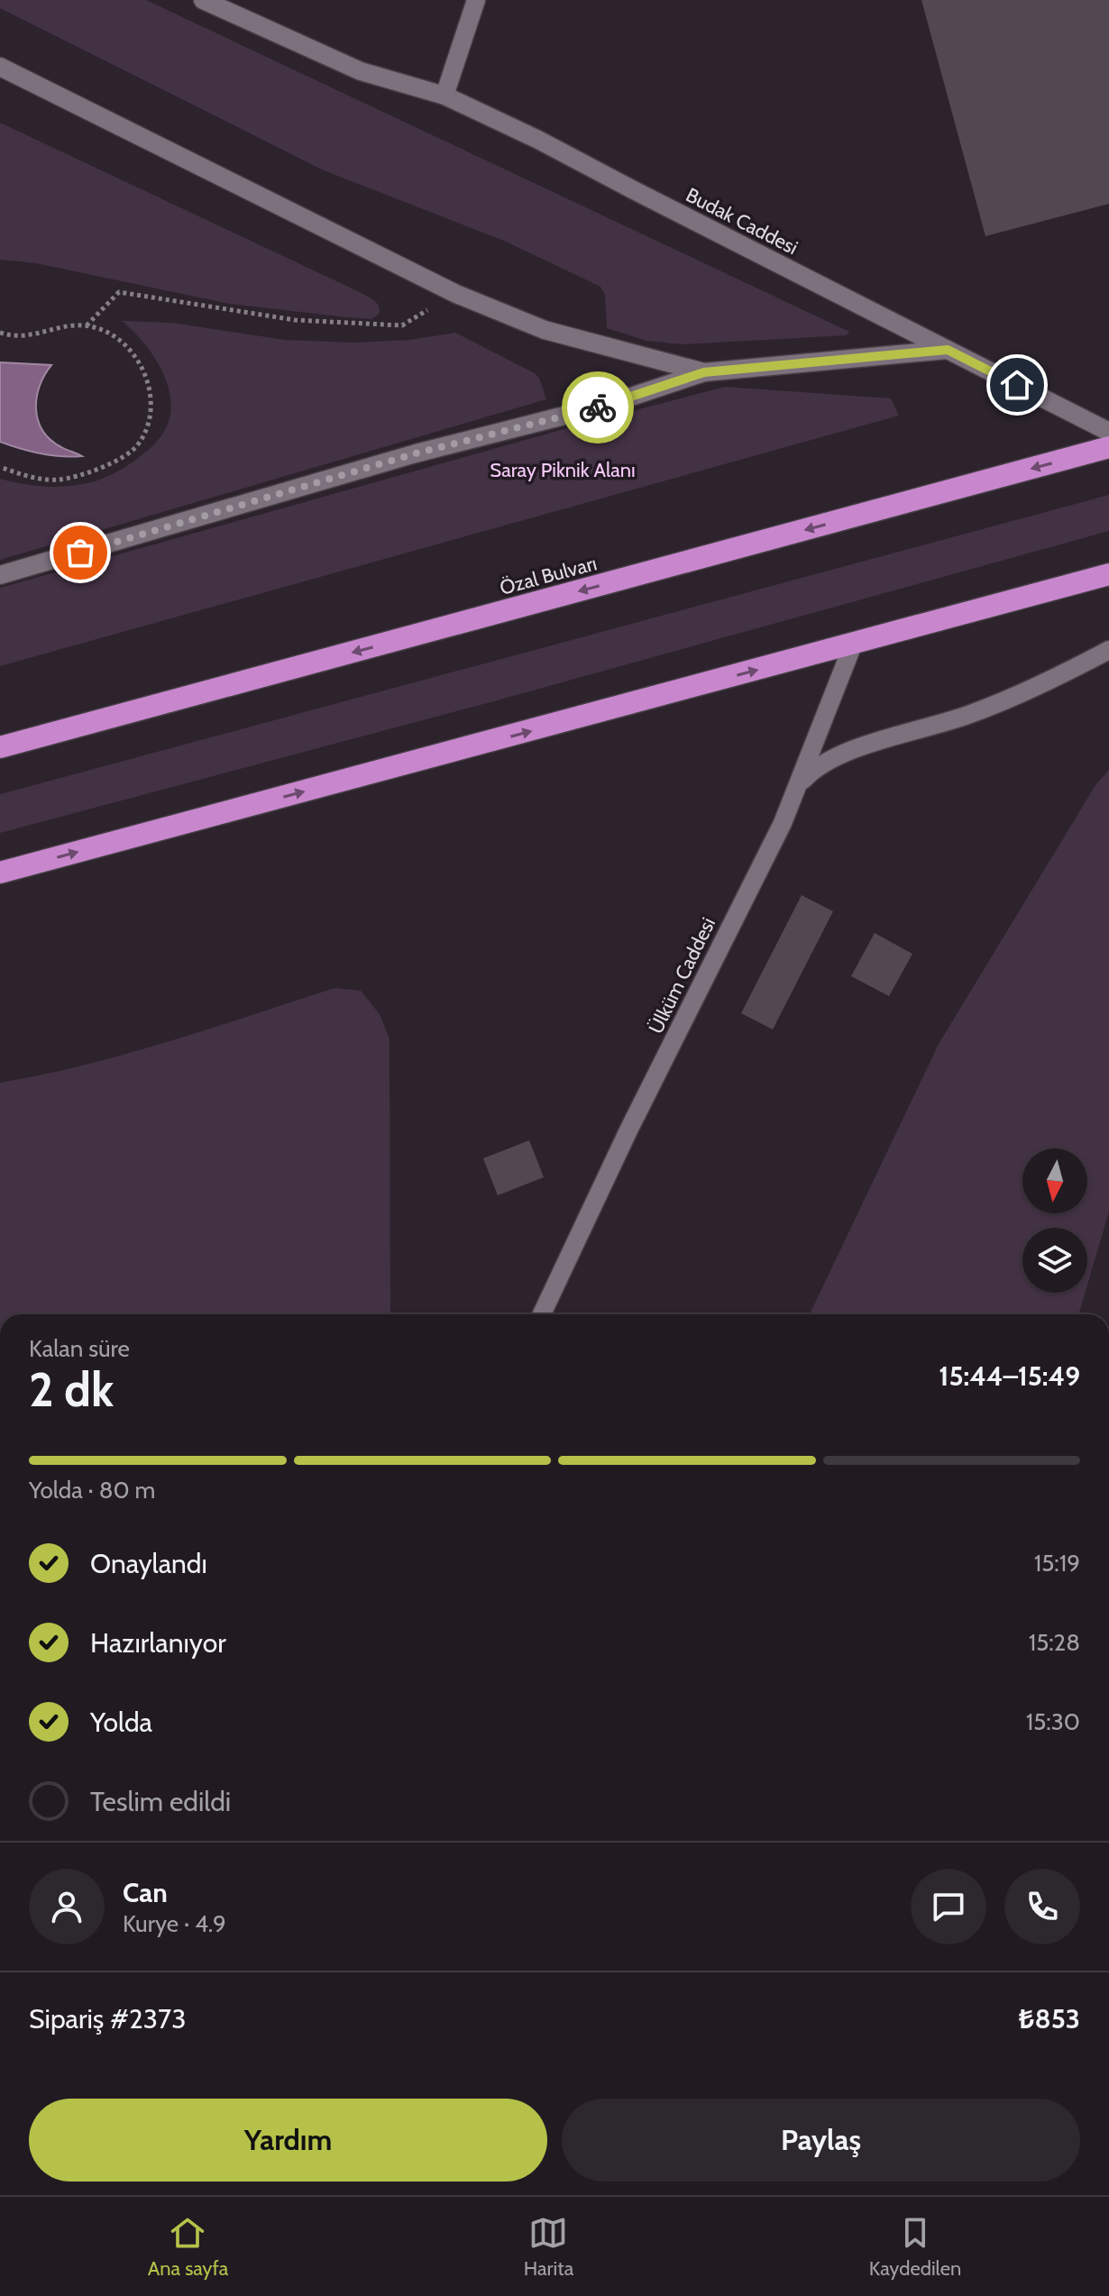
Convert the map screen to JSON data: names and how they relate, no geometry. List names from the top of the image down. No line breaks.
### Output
{"streets":{"highway":["Özal Bulvarı"],"street":["Budak Caddesi","Ülküm Caddesi"]},"parks":["Saray Piknik Alanı"],"north":"bottom","page":{"heading":["2 dk","Kalan süre","15:44–15:49"],"panel":["Can","Kurye · 4.9","Sipariş #2373","₺853"],"bar":"Yolda · 80 m","list":[["Onaylandı","15:19"],["Hazırlanıyor","15:28"],["Yolda","15:30"],"Teslim edildi"],"buttons":["Yardım","Paylaş"],"tabs":["Ana sayfa","Harita","Kaydedilen"]}}
